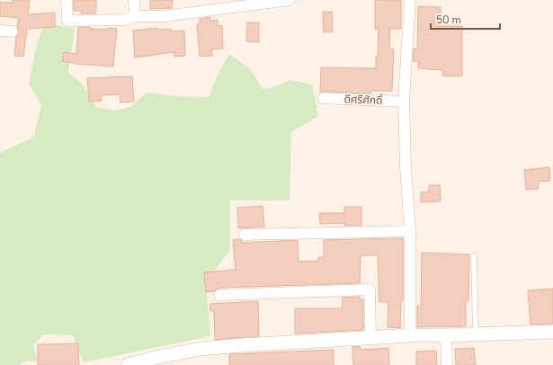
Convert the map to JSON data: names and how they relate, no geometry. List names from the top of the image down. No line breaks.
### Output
{"streets":{"street":["ดีศรีศักดิ์"]},"scale_bar":"50 m"}
